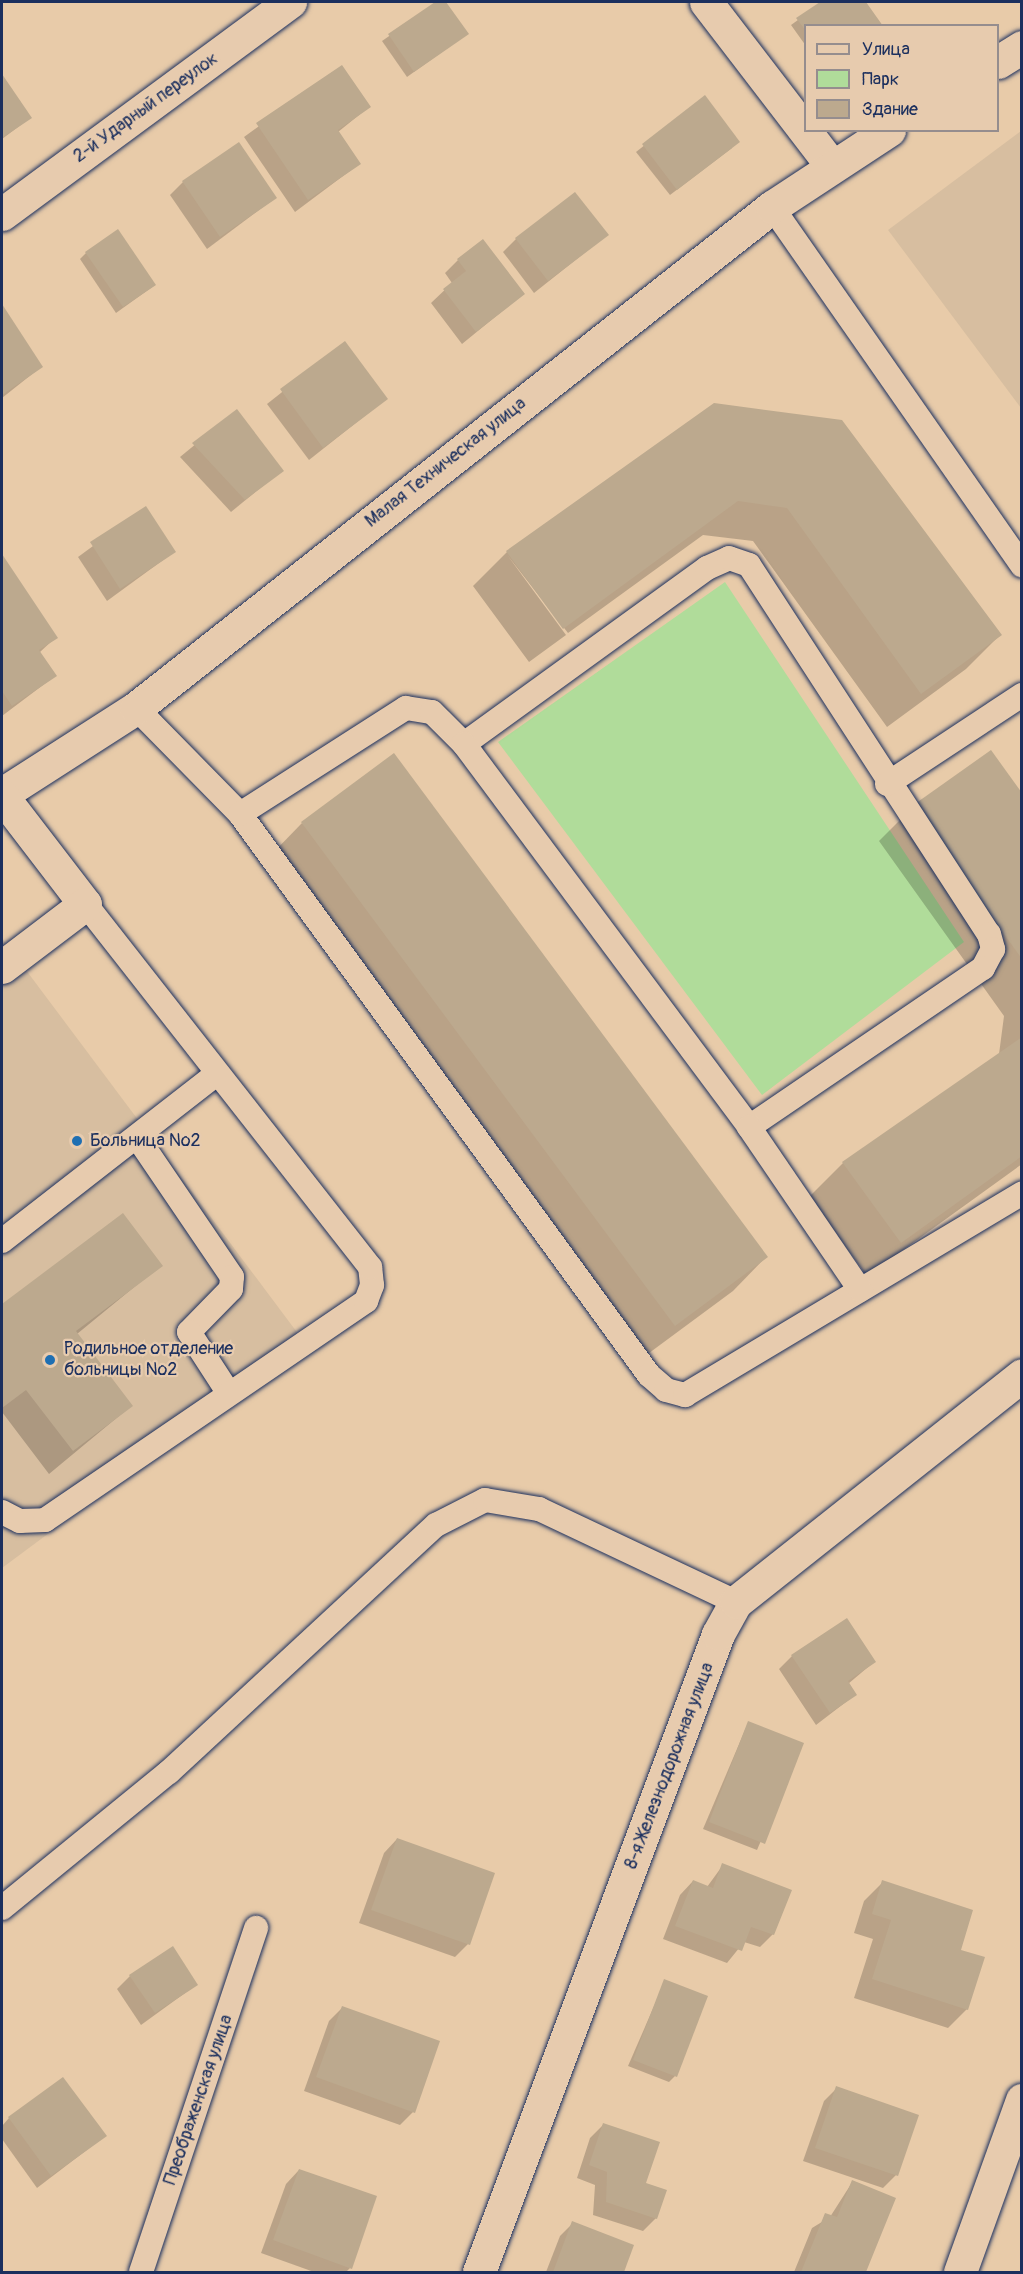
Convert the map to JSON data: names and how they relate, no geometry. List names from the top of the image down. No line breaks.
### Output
{"streets":{"street":["2-й Ударный переулок","Малая Техническая улица","8-я Железнодорожная улица"],"lane":["Преображенская улица"]},"places":["Больница №2","Родильное отделение больницы №2"],"legend":["Улица","Парк","Здание"]}
